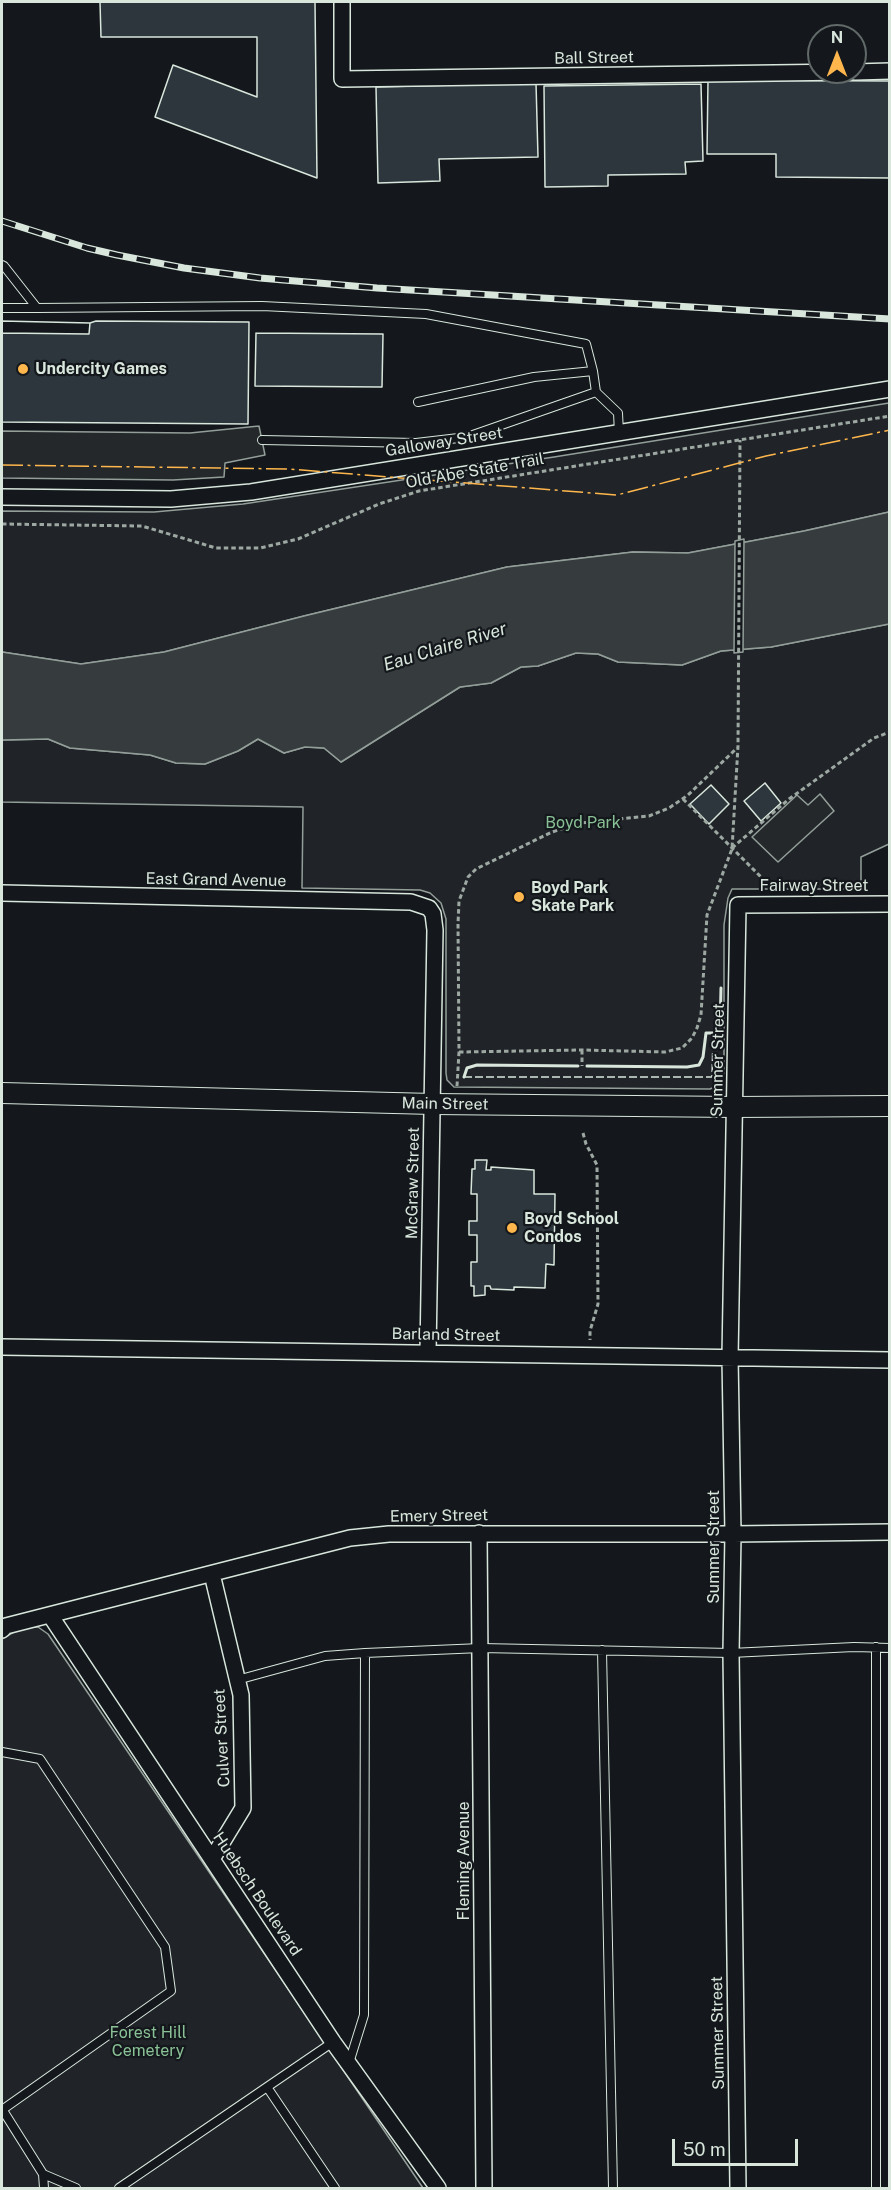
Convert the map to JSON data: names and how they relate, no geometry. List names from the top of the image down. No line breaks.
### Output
{"streets":{"street":["Ball Street","Galloway Street","East Grand Avenue","Fairway Street","Summer Street","Main Street","McGraw Street","Barland Street","Emery Street","Culver Street","Fleming Avenue","Huebsch Boulevard"],"path":["Old Abe State Trail"]},"crossings":[["East Grand Avenue","McGraw Street"],["Fairway Street","Summer Street"],["Summer Street","Main Street"],["Summer Street","Barland Street"],["Summer Street","Emery Street"],["Main Street","McGraw Street"],["McGraw Street","Barland Street"],["Emery Street","Culver Street"],["Emery Street","Fleming Avenue"],["Emery Street","Huebsch Boulevard"],["Culver Street","Huebsch Boulevard"]],"water":["Eau Claire River"],"parks":["Boyd Park","Forest Hill Cemetery"],"places":["Undercity Games","Boyd Park Skate Park","Boyd School Condos"],"scale_bar":"50 m","north":"top"}
